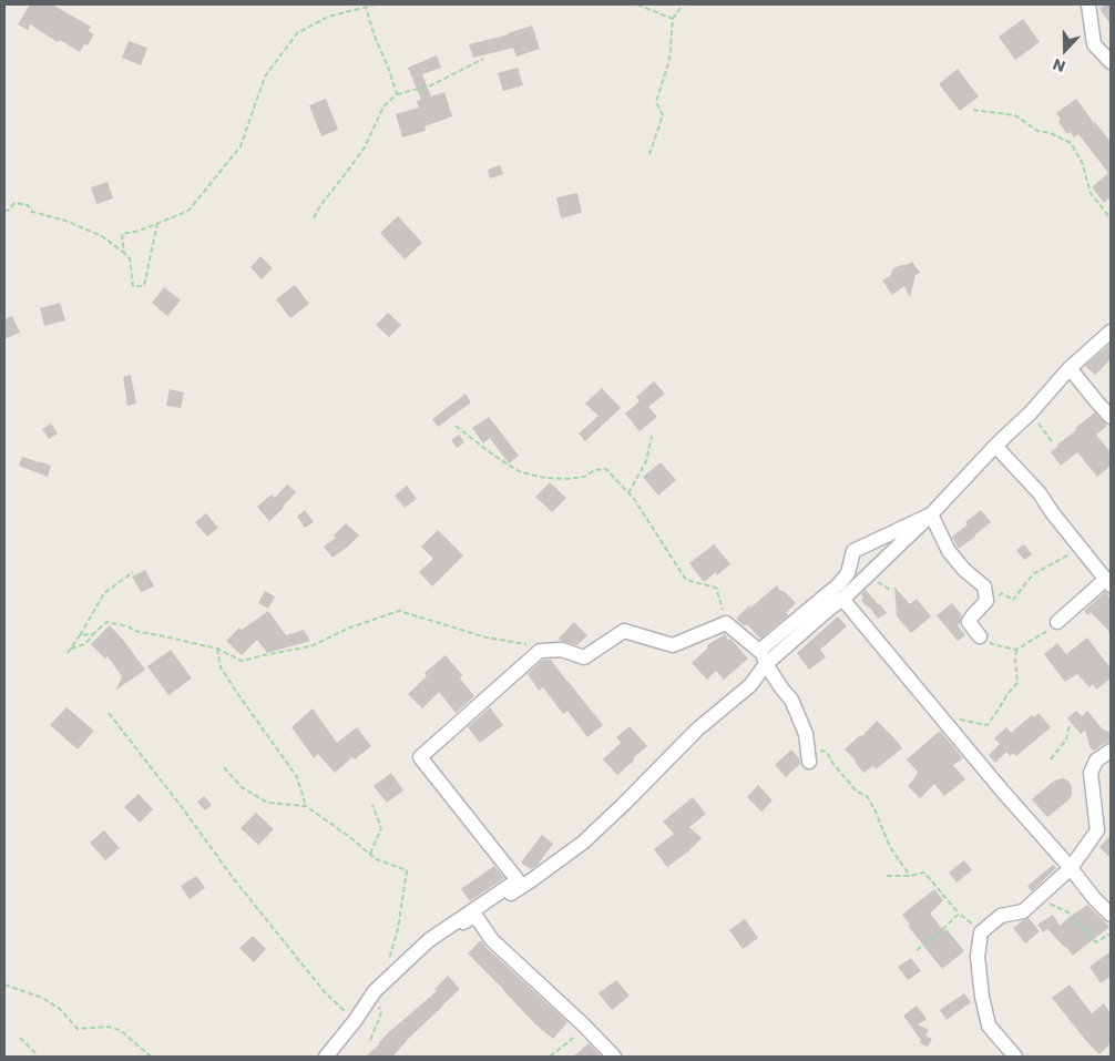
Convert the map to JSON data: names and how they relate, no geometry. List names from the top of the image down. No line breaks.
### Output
{"north":"bottom"}
